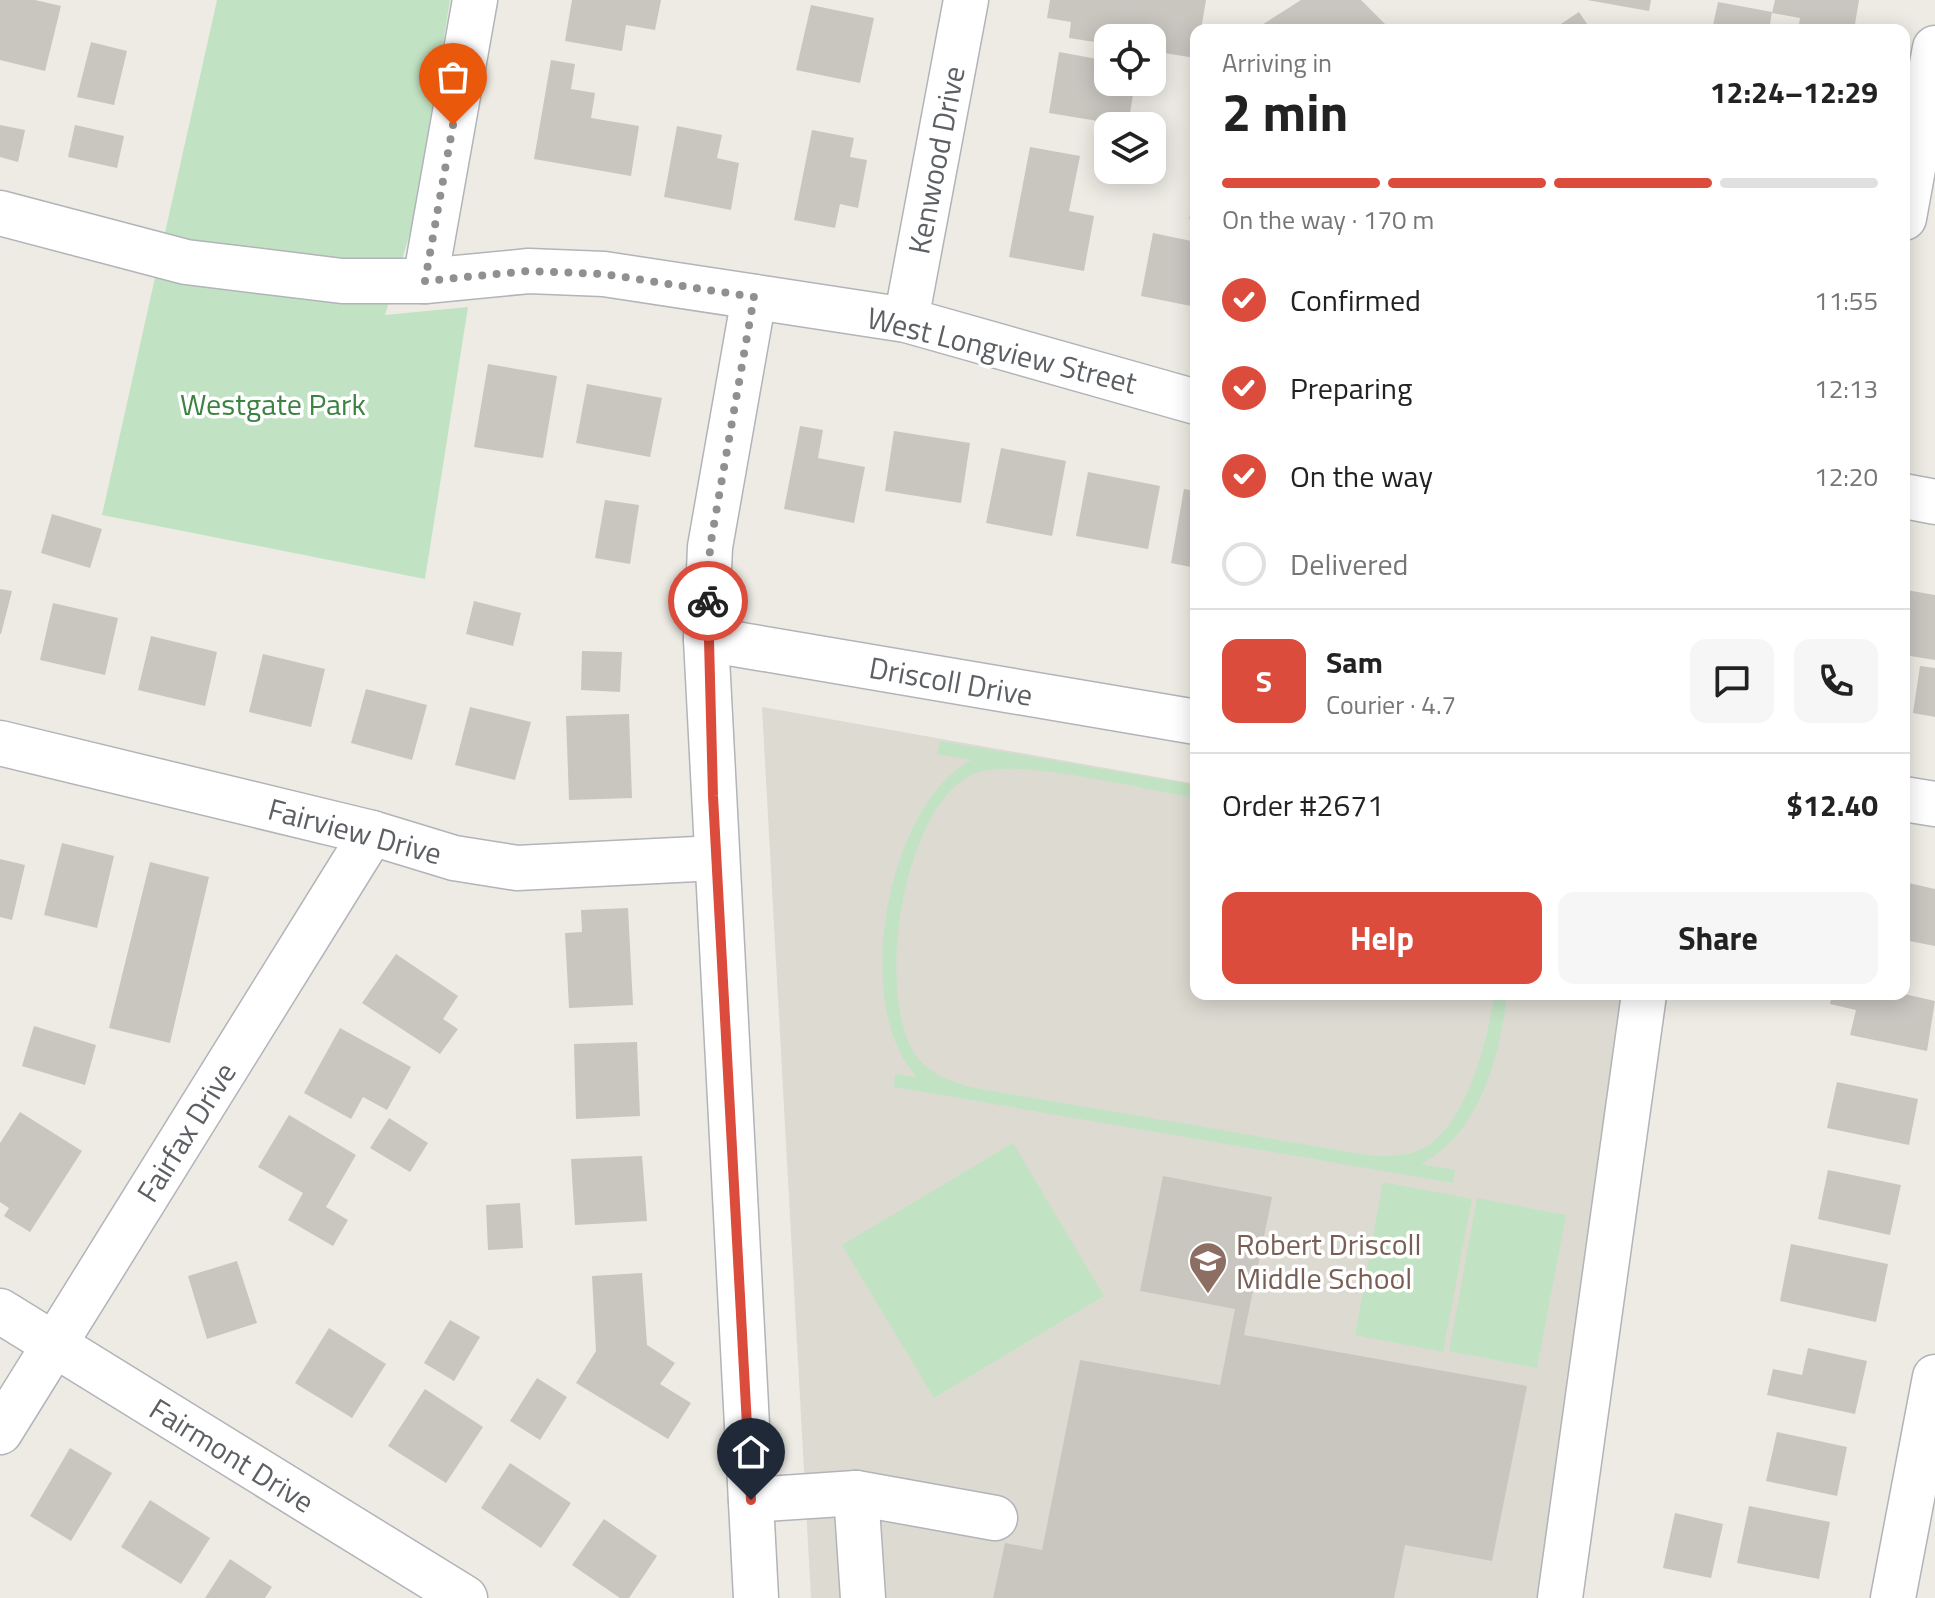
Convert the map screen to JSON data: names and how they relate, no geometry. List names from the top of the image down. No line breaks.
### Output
{"streets":{"street":["Kenwood Drive","West Longview Street","Driscoll Drive","Fairview Drive","Fairfax Drive","Fairmont Drive"]},"crossings":[["Kenwood Drive","West Longview Street"],["Fairview Drive","Fairfax Drive"],["Fairfax Drive","Fairmont Drive"]],"parks":["Westgate Park"],"places":{"school or university":["Robert Driscoll Middle School"]},"page":{"heading":["2 min","Arriving in","12:24–12:29"],"panel":["Sam","Courier · 4.7","Order #2671","$12.40"],"bar":"On the way · 170 m","list":[["Confirmed","11:55"],["Preparing","12:13"],["On the way","12:20"],"Delivered"],"round":"S","buttons":["Help","Share"]}}
